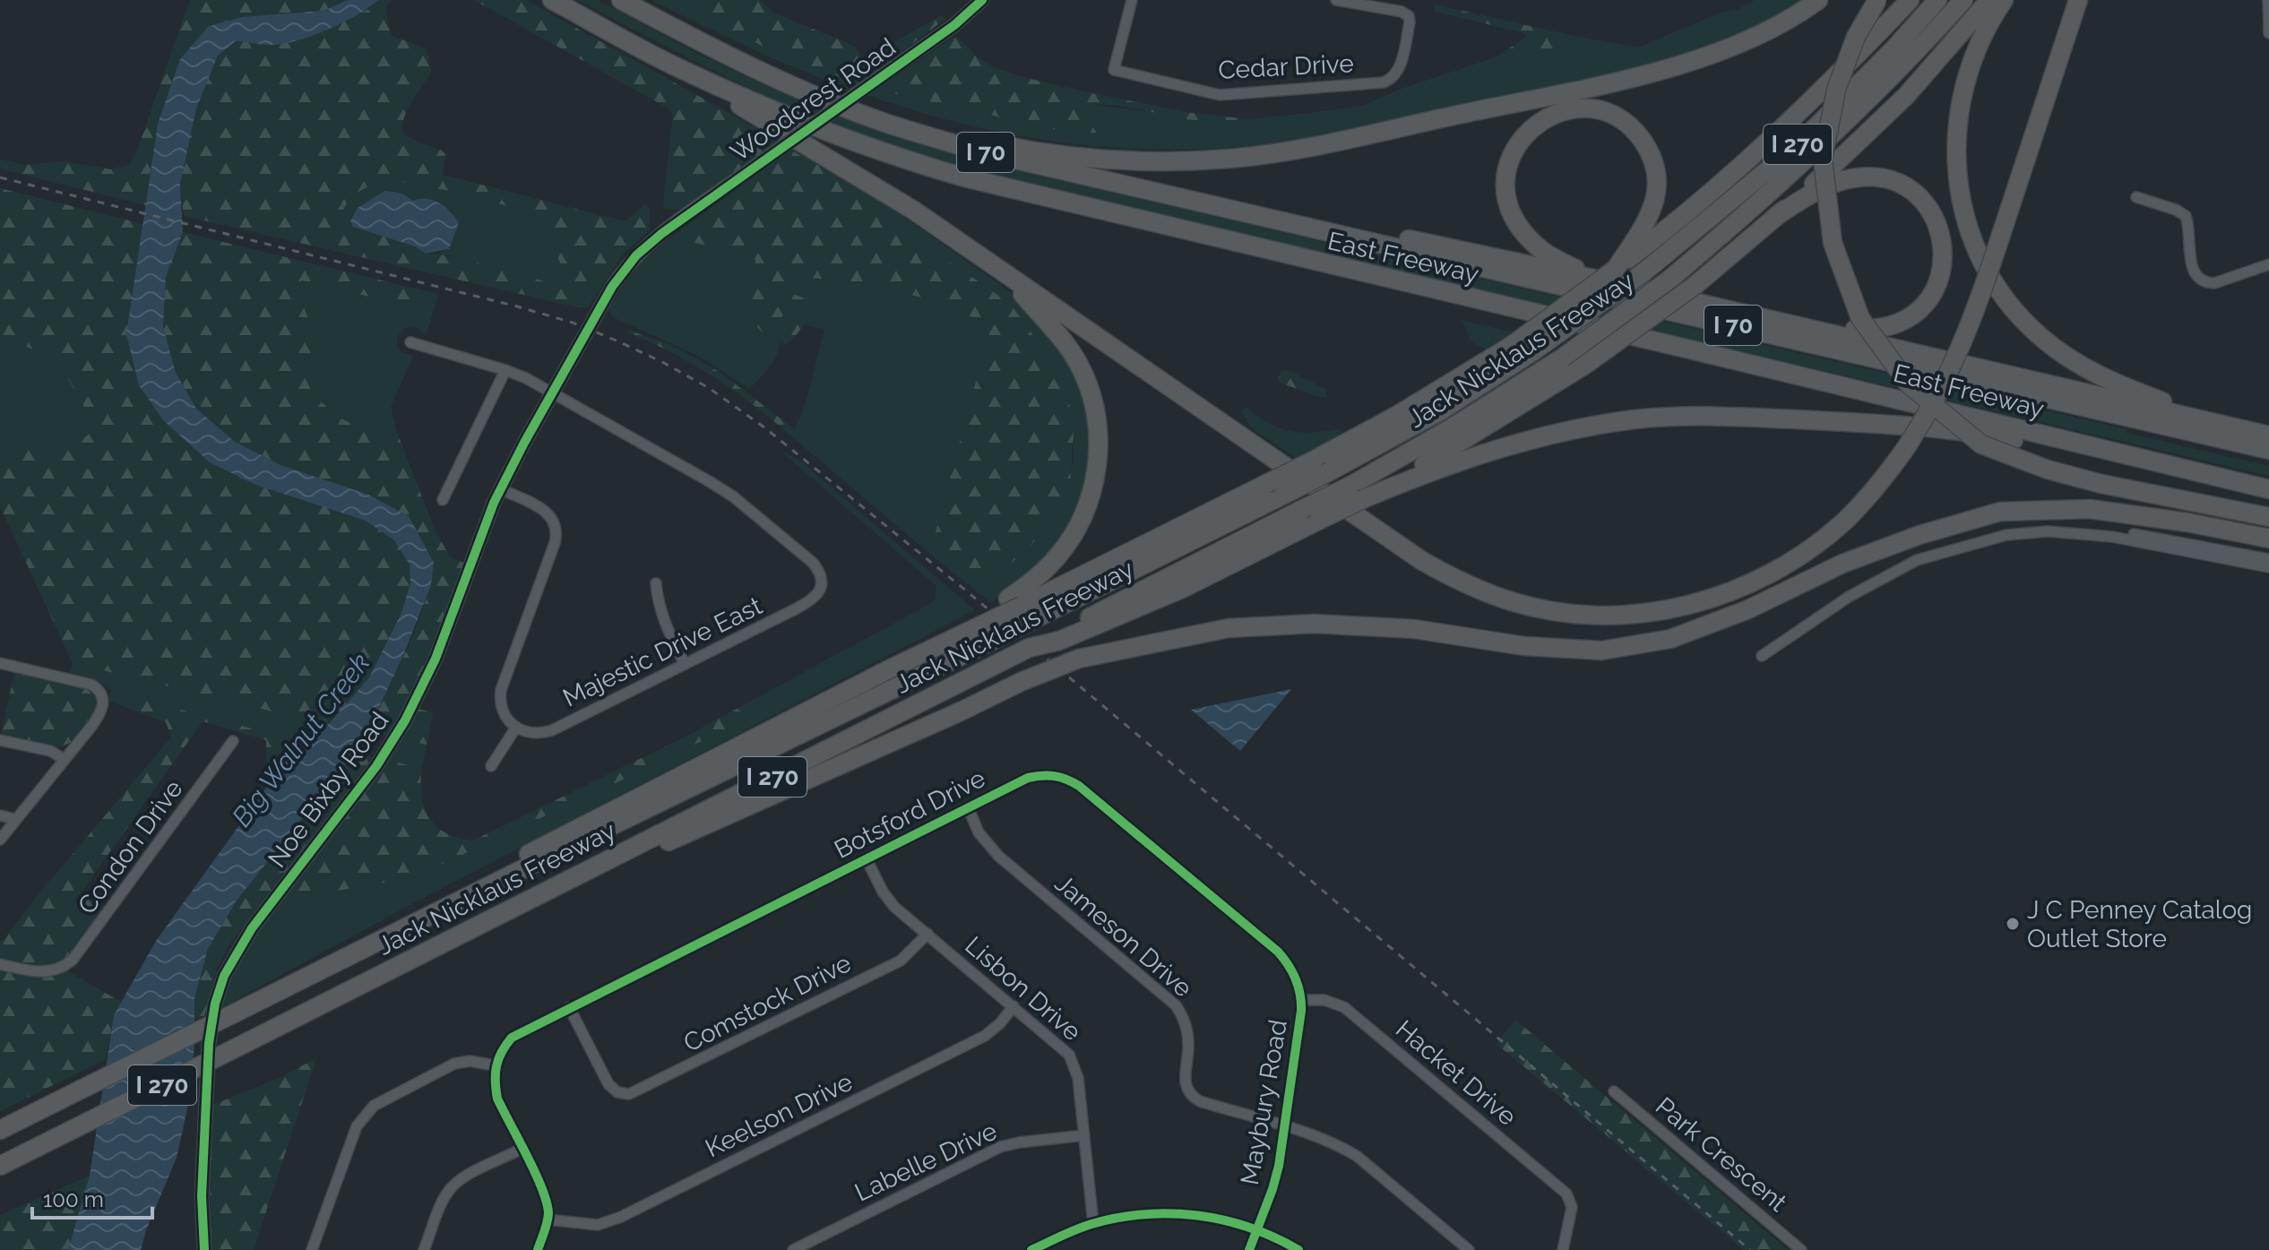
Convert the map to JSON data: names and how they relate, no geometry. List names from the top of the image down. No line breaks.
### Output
{"streets":{"highway":["I 270","I 70","East Freeway","Jack Nicklaus Freeway"],"street":["Cedar Drive","Woodcrest Road","Majestic Drive East","Noe Bixby Road","Botsford Drive","Condon Drive","Jameson Drive","Lisbon Drive","Comstock Drive","Hacket Drive","Maybury Road","Keelson Drive","Park Crescent","Labelle Drive"]},"crossings":[["Woodcrest Road","Noe Bixby Road"],["Majestic Drive East","Noe Bixby Road"],["Botsford Drive","Jameson Drive"],["Botsford Drive","Lisbon Drive"],["Botsford Drive","Comstock Drive"],["Botsford Drive","Hacket Drive"],["Botsford Drive","Maybury Road"],["Jameson Drive","Maybury Road"],["Lisbon Drive","Comstock Drive"],["Lisbon Drive","Keelson Drive"],["Lisbon Drive","Labelle Drive"],["Hacket Drive","Maybury Road"]],"water":["Big Walnut Creek"],"places":["J C Penney Catalog Outlet Store"],"scale_bar":"100 m"}
